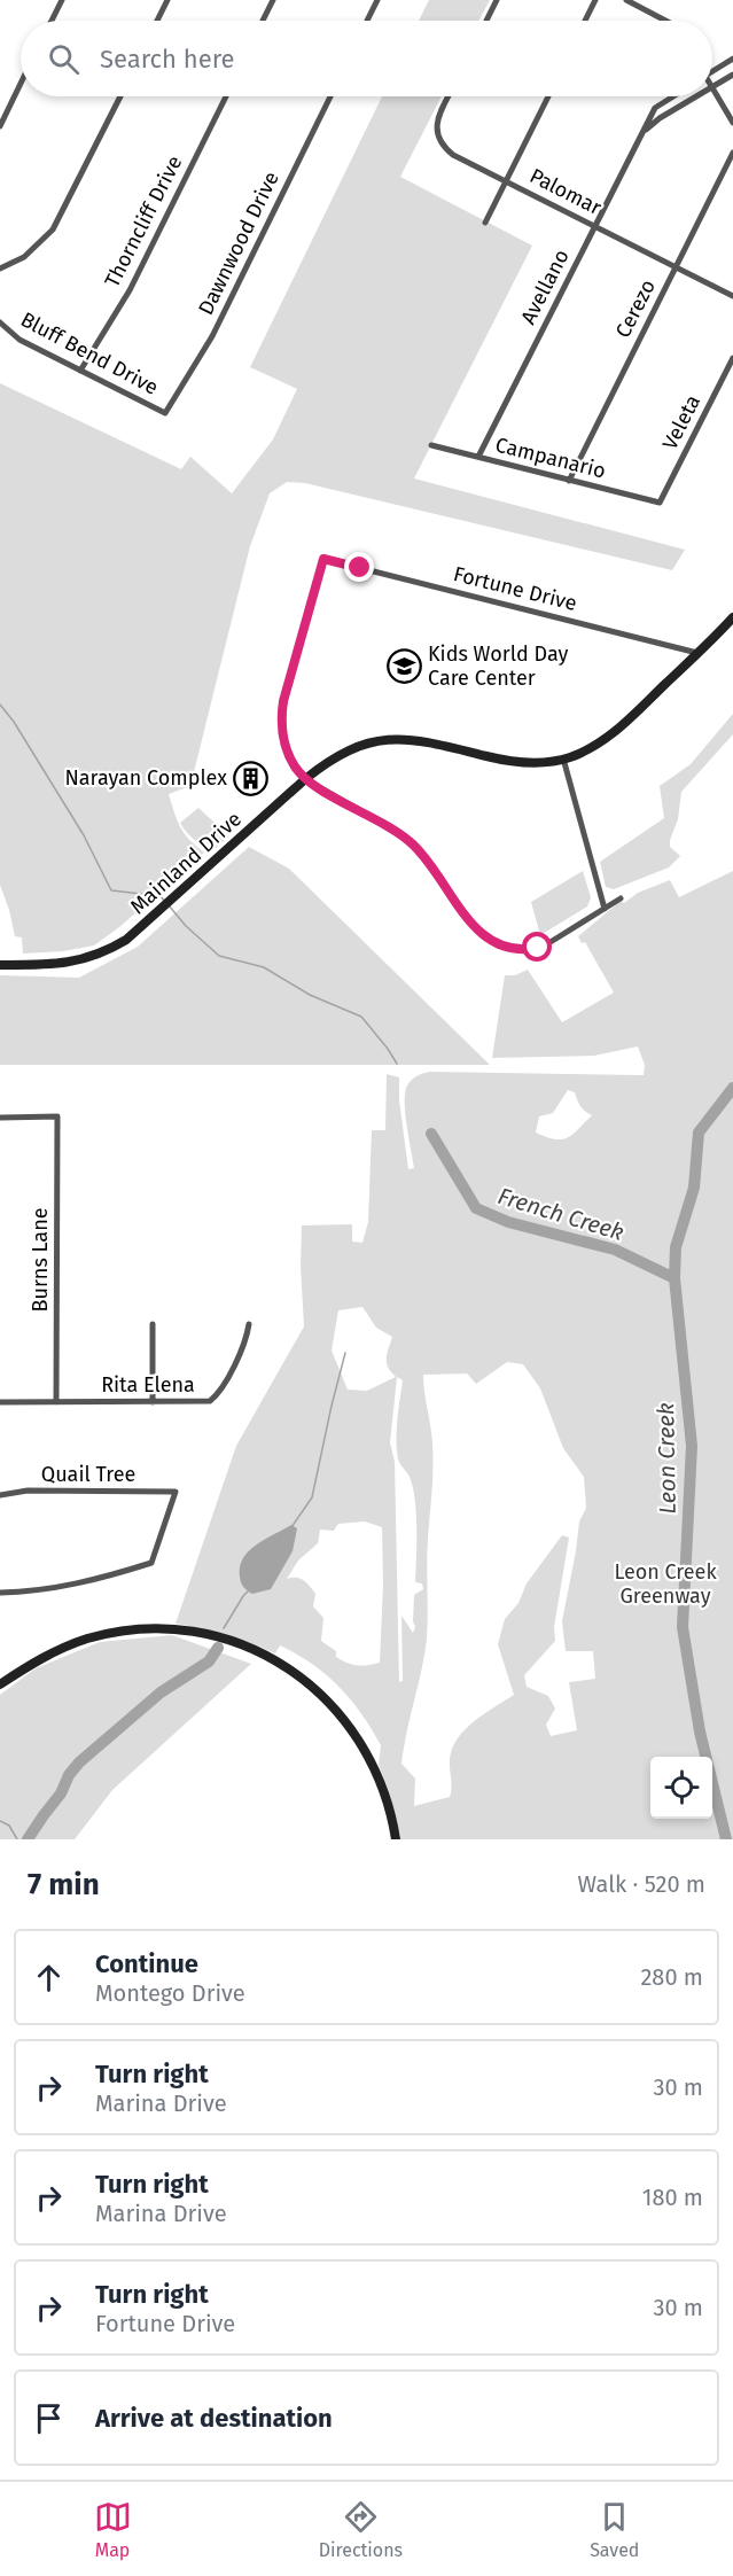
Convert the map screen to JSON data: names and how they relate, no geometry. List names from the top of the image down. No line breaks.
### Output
{"streets":{"main road":["Mainland Drive"],"street":["Palomar","Thorncliff Drive","Dawnwood Drive","Avellano","Cerezo","Bluff Bend Drive","Veleta","Campanario","Fortune Drive","Burns Lane","Rita Elena","Quail Tree"]},"crossings":[["Palomar","Avellano"],["Palomar","Cerezo"],["Thorncliff Drive","Bluff Bend Drive"],["Dawnwood Drive","Bluff Bend Drive"],["Avellano","Campanario"],["Cerezo","Campanario"],["Veleta","Campanario"],["Fortune Drive","Mainland Drive"],["Burns Lane","Rita Elena"]],"water":["French Creek","Leon Creek"],"parks":["Leon Creek Greenway"],"places":{"school or university":["Kids World Day Care Center"],"building":["Narayan Complex"]},"page":{"search":"Search here","heading":["7 min","Walk · 520 m"],"list":[["Continue","Montego Drive","280 m"],["Turn right","Marina Drive","30 m"],["Turn right","Marina Drive","180 m"],["Turn right","Fortune Drive","30 m"],"Arrive at destination"],"nav":["Map","Directions","Saved"]}}
